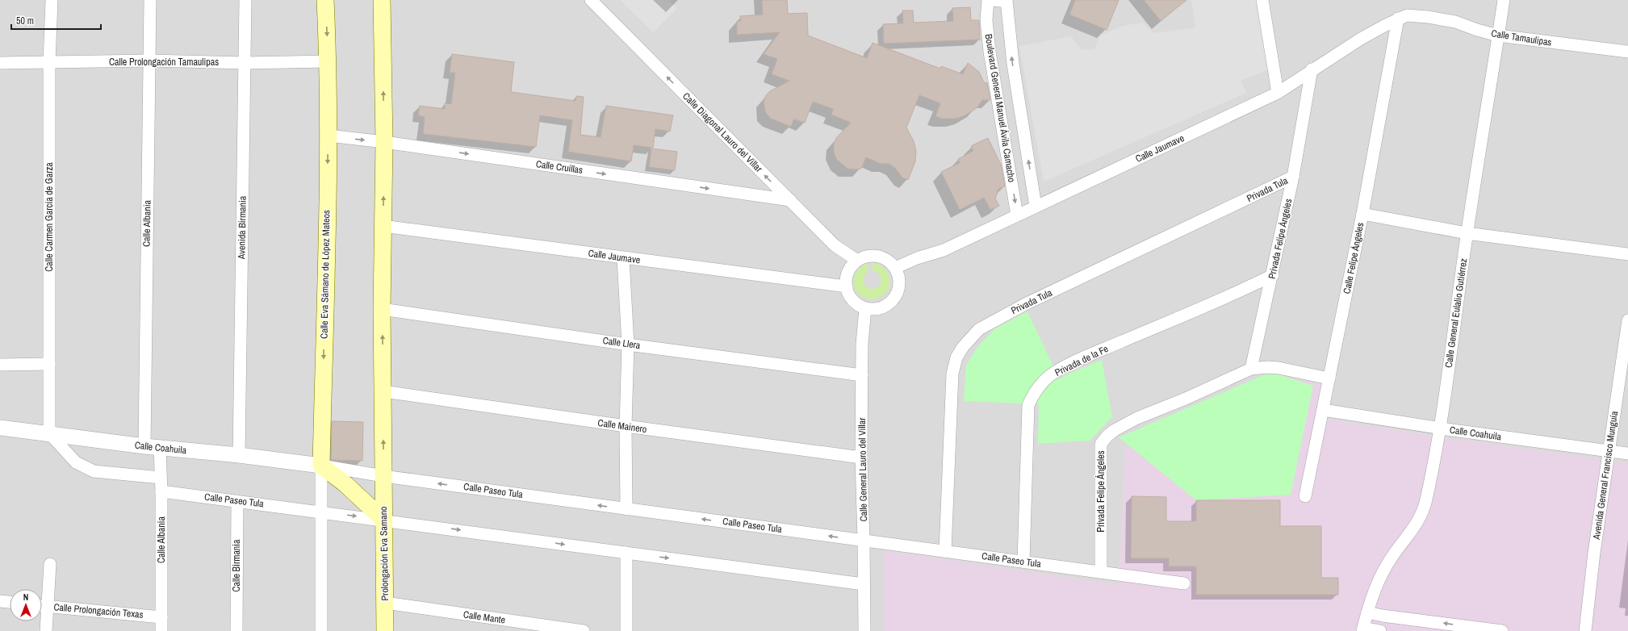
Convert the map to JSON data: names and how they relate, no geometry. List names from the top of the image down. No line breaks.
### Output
{"streets":{"main road":["Calle Eva Sámano de López Mateos","Prolongación Eva Samano"],"street":["Calle Tamaulipas","Calle Prolongación Tamaulipas","Boulevard General Manuel Ávila Camacho","Calle Diagonal Lauro del Villar","Calle Jaumave","Calle Cruillas","Privada Tula","Calle Carmen García de Garza","Calle Albania","Avenida Birmania","Privada Felipe Ángeles","Calle Felipe Ángeles","Calle General Eulalio Gutiérrez","Calle Llera","Privada de la Fe","Calle Mainero","Calle Coahuila","Calle General Lauro del Villar","Avenida General Francisco Munguía","Calle Paseo Tula","Calle Birmania","Calle Prolongación Texas","Calle Mante"]},"crossings":[["Calle Tamaulipas","Calle Jaumave"],["Calle Tamaulipas","Calle General Eulalio Gutiérrez"],["Calle Prolongación Tamaulipas","Calle Carmen García de Garza"],["Calle Prolongación Tamaulipas","Calle Albania"],["Calle Prolongación Tamaulipas","Avenida Birmania"],["Calle Prolongación Tamaulipas","Calle Eva Sámano de López Mateos"],["Boulevard General Manuel Ávila Camacho","Calle Jaumave"],["Calle Diagonal Lauro del Villar","Calle Jaumave"],["Calle Diagonal Lauro del Villar","Calle Cruillas"],["Calle Diagonal Lauro del Villar","Calle General Lauro del Villar"],["Calle Jaumave","Privada Felipe Ángeles"],["Calle Jaumave","Calle Felipe Ángeles"],["Calle Jaumave","Calle General Lauro del Villar"],["Calle Cruillas","Calle Eva Sámano de López Mateos"],["Privada Tula","Privada Felipe Ángeles"],["Privada Tula","Calle Paseo Tula"],["Calle Carmen García de Garza","Calle Coahuila"],["Calle Albania","Calle Coahuila"],["Calle Albania","Calle Paseo Tula"],["Calle Albania","Calle Prolongación Texas"],["Avenida Birmania","Calle Coahuila"],["Privada Felipe Ángeles","Calle Felipe Ángeles"],["Privada Felipe Ángeles","Privada de la Fe"],["Privada Felipe Ángeles","Calle Paseo Tula"],["Calle Felipe Ángeles","Calle Coahuila"],["Calle Eva Sámano de López Mateos","Calle Coahuila"],["Calle Eva Sámano de López Mateos","Calle Paseo Tula"],["Calle General Eulalio Gutiérrez","Calle Coahuila"],["Calle Llera","Calle General Lauro del Villar"],["Privada de la Fe","Calle Paseo Tula"],["Calle Mainero","Calle General Lauro del Villar"],["Calle Coahuila","Avenida General Francisco Munguía"],["Calle Coahuila","Calle Paseo Tula"],["Calle General Lauro del Villar","Calle Paseo Tula"],["Calle Paseo Tula","Prolongación Eva Samano"],["Calle Paseo Tula","Calle Birmania"],["Prolongación Eva Samano","Calle Mante"]],"one_way":["Calle Diagonal Lauro del Villar","Calle Cruillas"],"scale_bar":"50 m","north":"top"}
